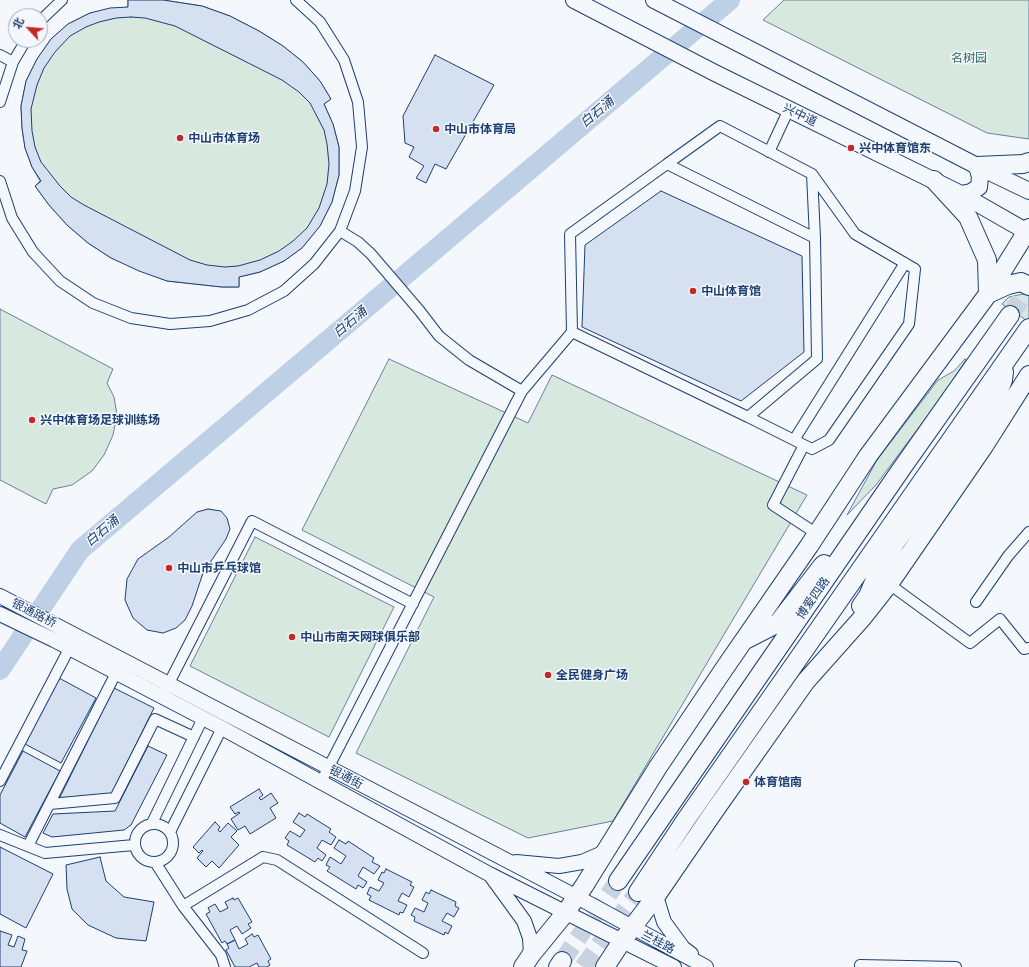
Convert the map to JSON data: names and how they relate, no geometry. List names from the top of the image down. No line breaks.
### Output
{"streets":{"highway":["博爱四路"],"main road":["兴中道"],"street":["银通路桥","银通街","兰桂路"]},"crossings":[["银通路桥","银通街"],["银通街","兰桂路"]],"water":["白石涌"],"parks":["名树园"],"places":["中山市体育局","中山市体育场","兴中体育馆东","中山体育馆","兴中体育场足球训练场","中山市乒乓球馆","中山市南天网球俱乐部","全民健身广场","体育馆南"],"north":"top left"}
